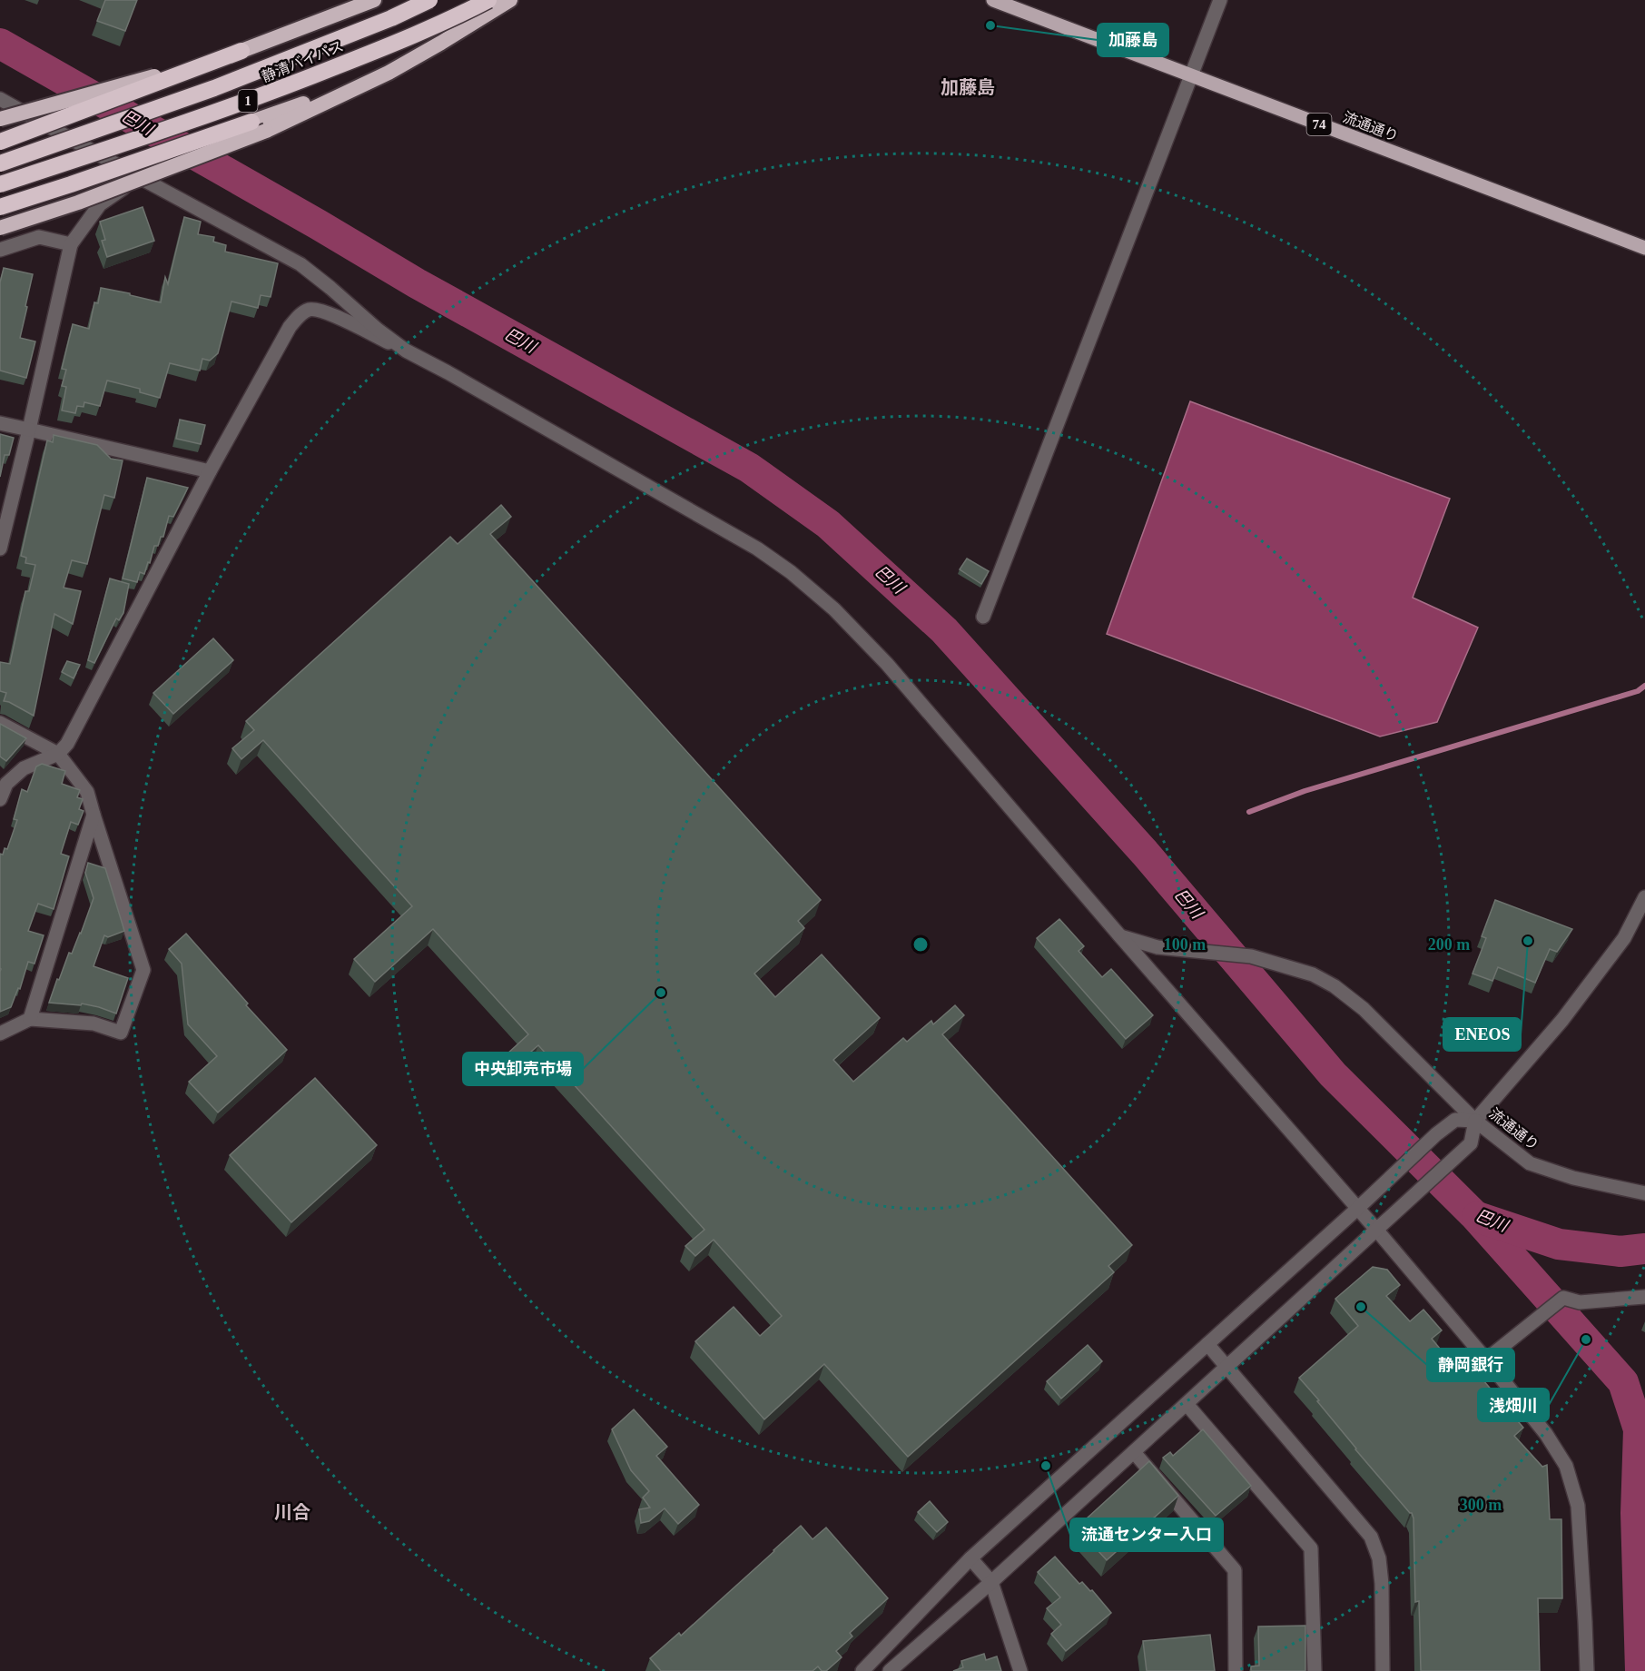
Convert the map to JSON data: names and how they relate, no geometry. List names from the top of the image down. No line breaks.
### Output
{"streets":{"highway":["静清バイパス","1"],"main road":["74","流通通り"]},"districts":["加藤島","川合"],"water":["巴川"],"places":["加藤島","ENEOS","中央卸売市場","静岡銀行","浅畑川","流通センター入口"],"rings":["100 m","200 m","300 m"]}
